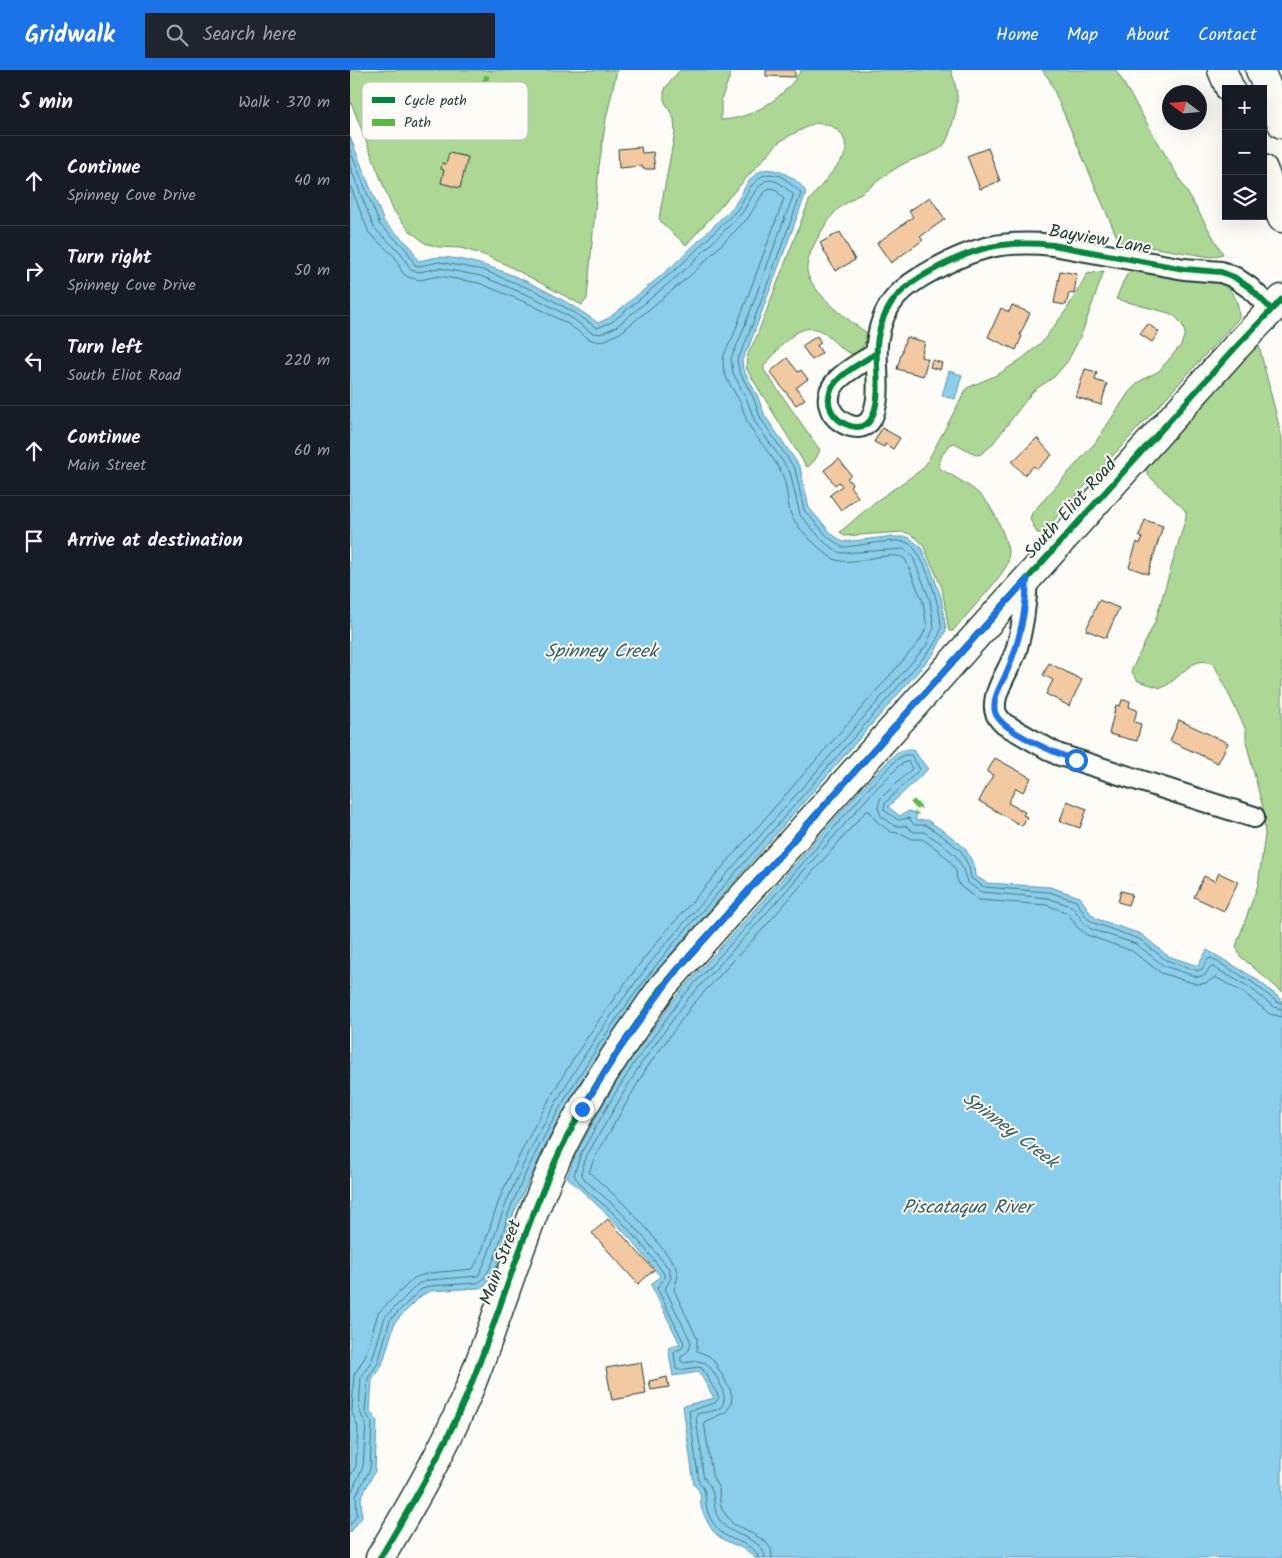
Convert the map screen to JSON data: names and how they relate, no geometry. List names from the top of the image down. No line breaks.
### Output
{"streets":{"main road":["South Eliot Road","Main Street"],"street":["Bayview Lane"]},"crossings":[["Bayview Lane","South Eliot Road"],["South Eliot Road","Main Street"]],"water":["Spinney Creek","Piscataqua River"],"legend":["Cycle path","Path"],"north":"left","page":{"header":"Gridwalk","search":"Search here","nav":["Home","Map","About","Contact"],"heading":["5 min","Walk · 370 m"],"map_buttons":["+","−"],"list":[["Continue","Spinney Cove Drive","40 m"],["Turn right","Spinney Cove Drive","50 m"],["Turn left","South Eliot Road","220 m"],["Continue","Main Street","60 m"],"Arrive at destination"]}}
